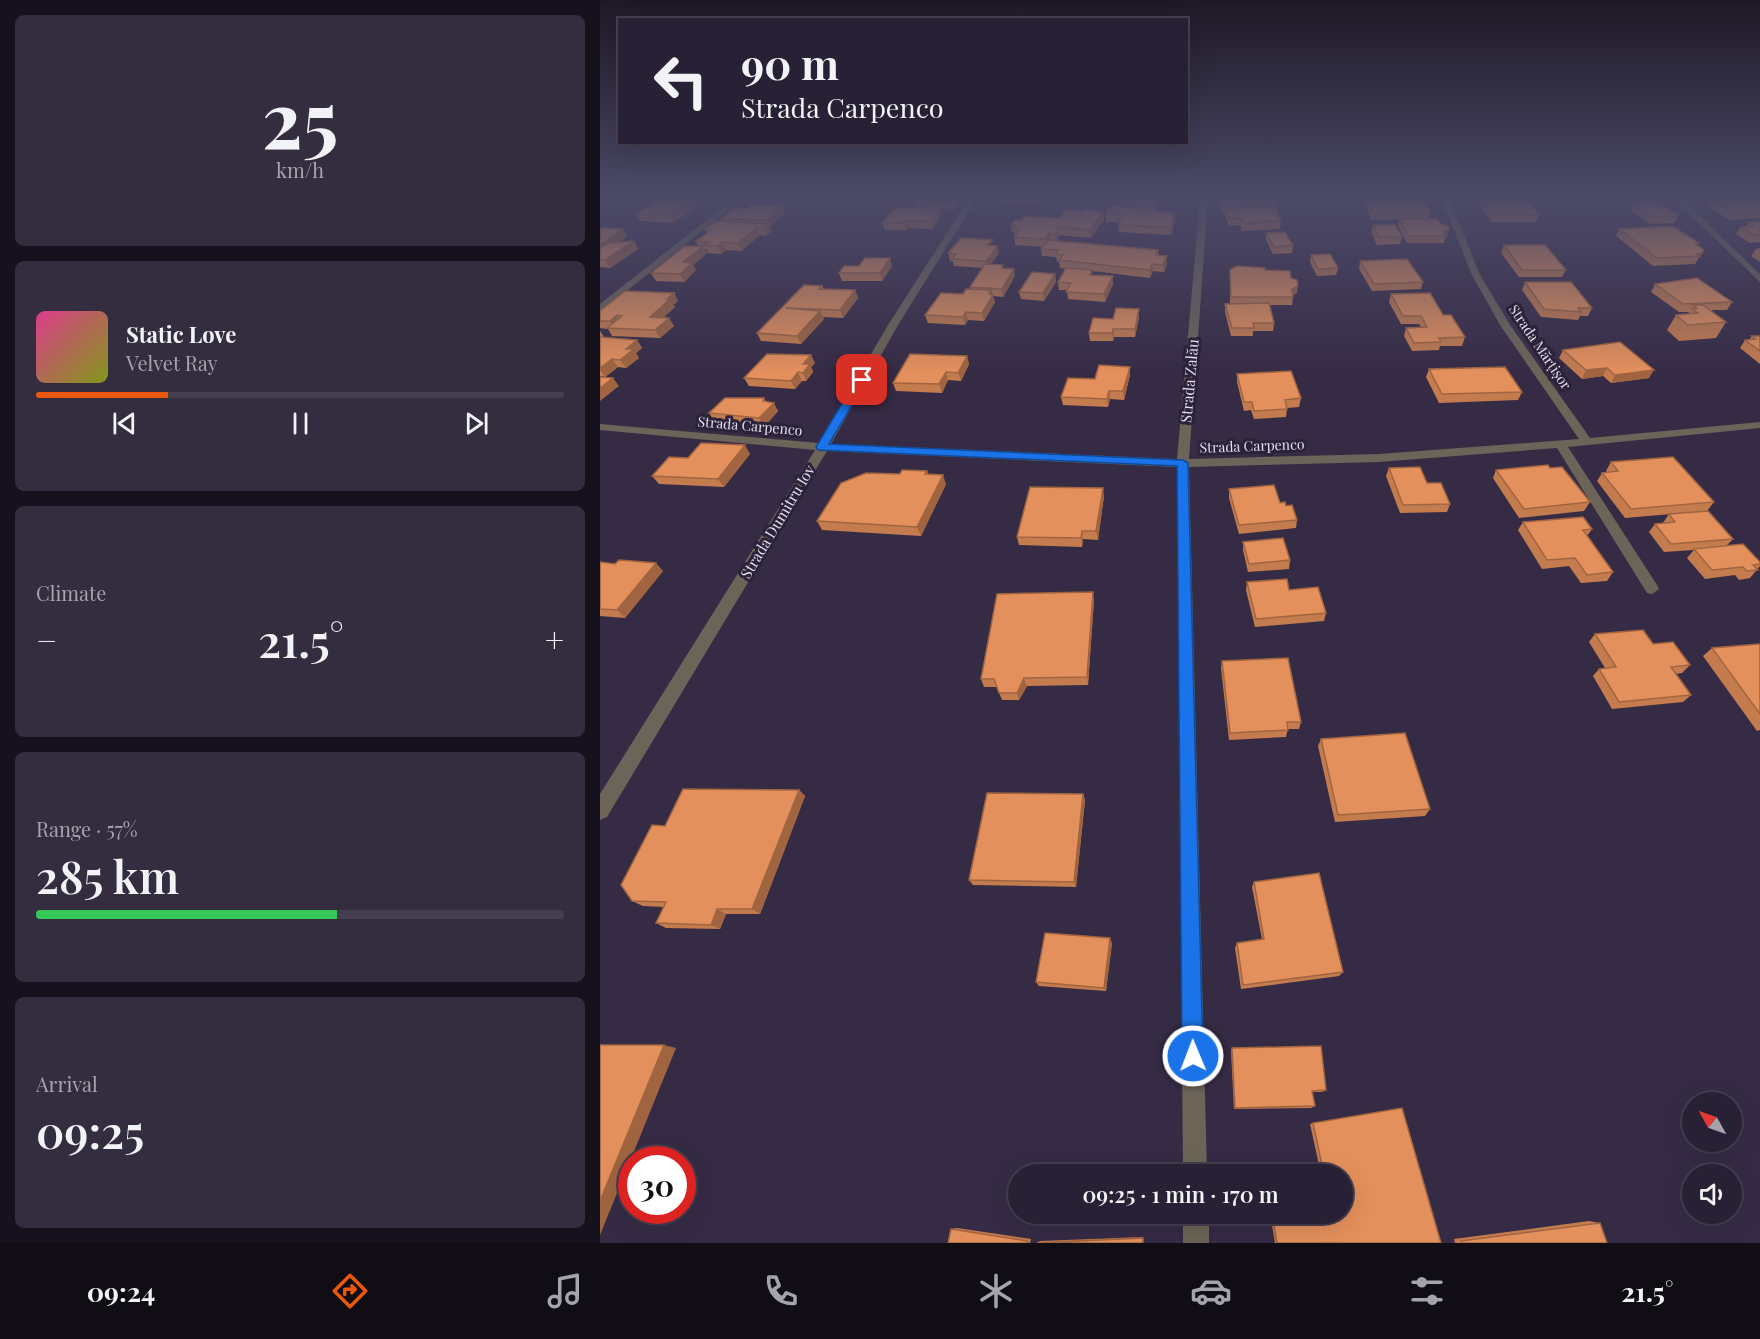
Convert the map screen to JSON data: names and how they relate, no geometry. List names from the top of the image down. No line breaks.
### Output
{"streets":{"street":["Strada Mărțișor","Strada Zalău","Strada Carpenco","Strada Dumitru Iov"]},"crossings":[["Strada Mărțișor","Strada Carpenco"],["Strada Zalău","Strada Carpenco"],["Strada Carpenco","Strada Dumitru Iov"]],"north":"top left","page":{"tile":[["25","km/h"],"Climate",["Range · 57%","285 km"],["Arrival","09:25"]],"turn":["90 m","Strada Carpenco"],"song":["Static Love","Velvet Ray"],"heat":["−","21.5°","+"],"limit":"30","trip":"09:25 · 1 min · 170 m","tabs":["09:24","21.5°"]}}
